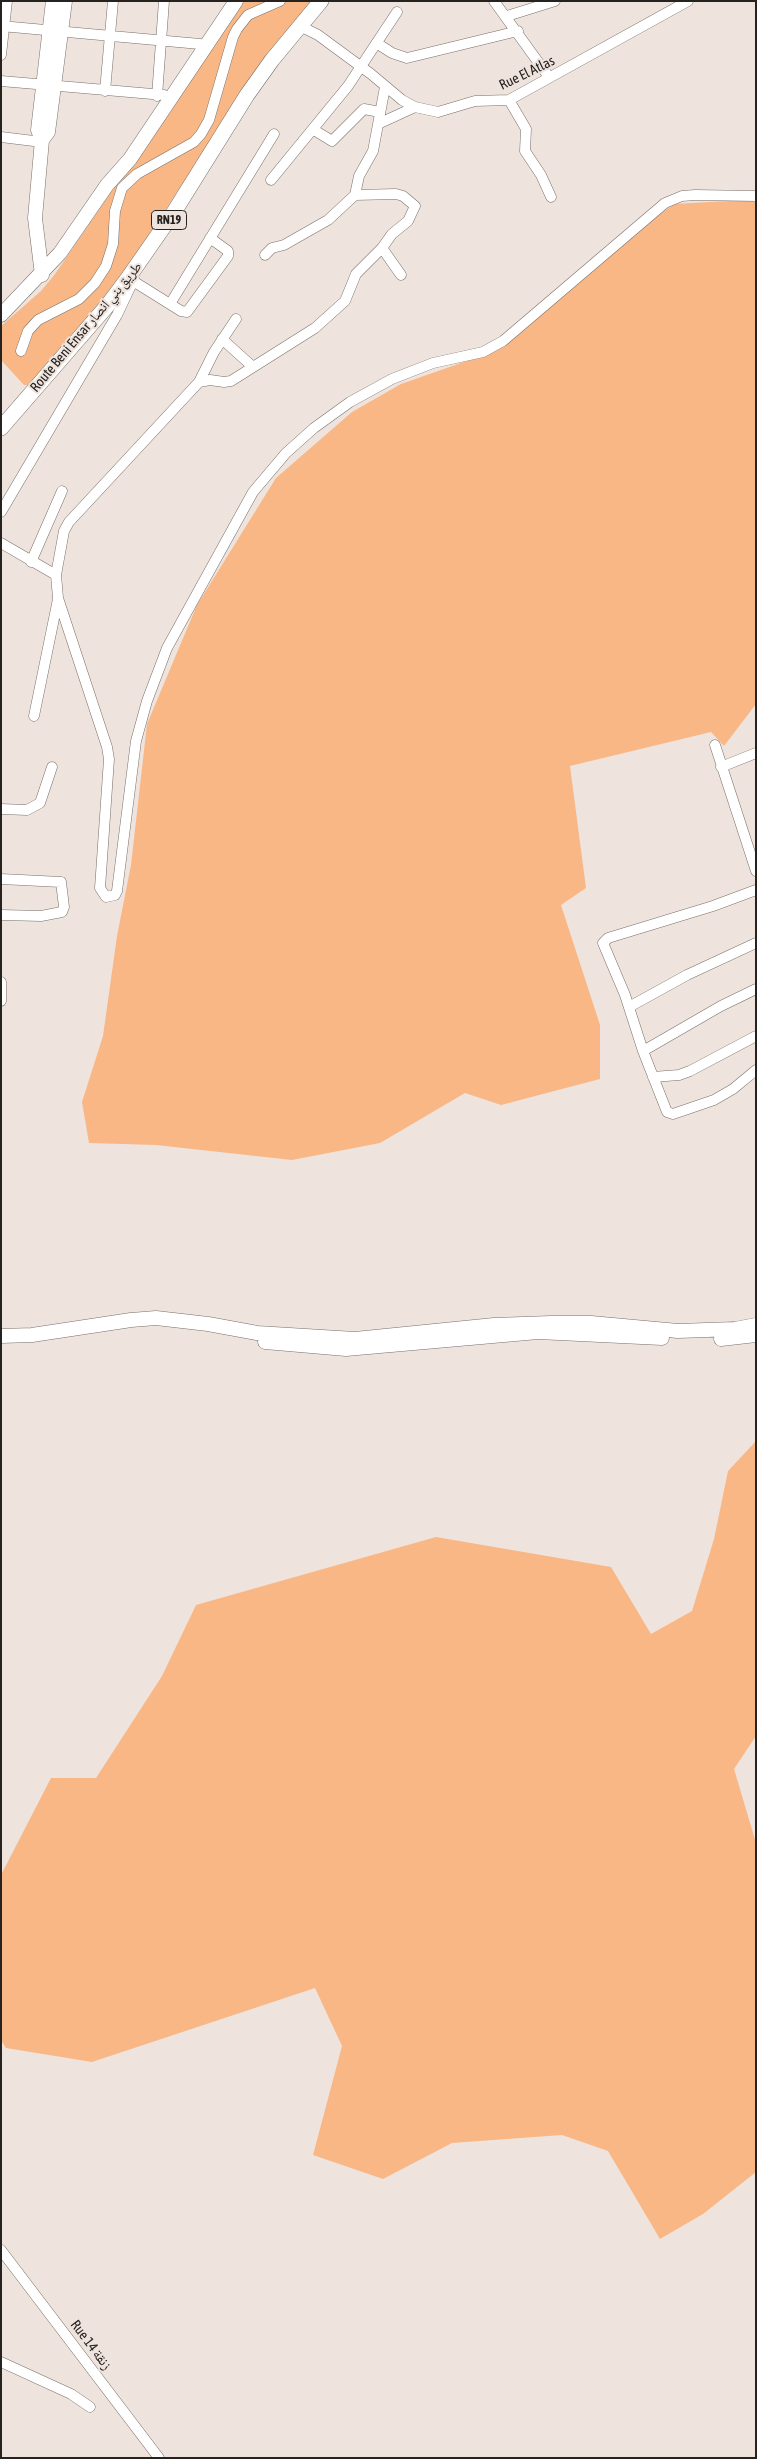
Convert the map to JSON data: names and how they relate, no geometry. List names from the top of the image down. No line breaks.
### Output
{"streets":{"main road":["RN19","Route Beni Ensar طريق بني انصار"],"street":["Rue El Atlas","Rue 14 زنقة"]},"crossings":[["Rue El Atlas","Route Beni Ensar طريق بني انصار"]]}
